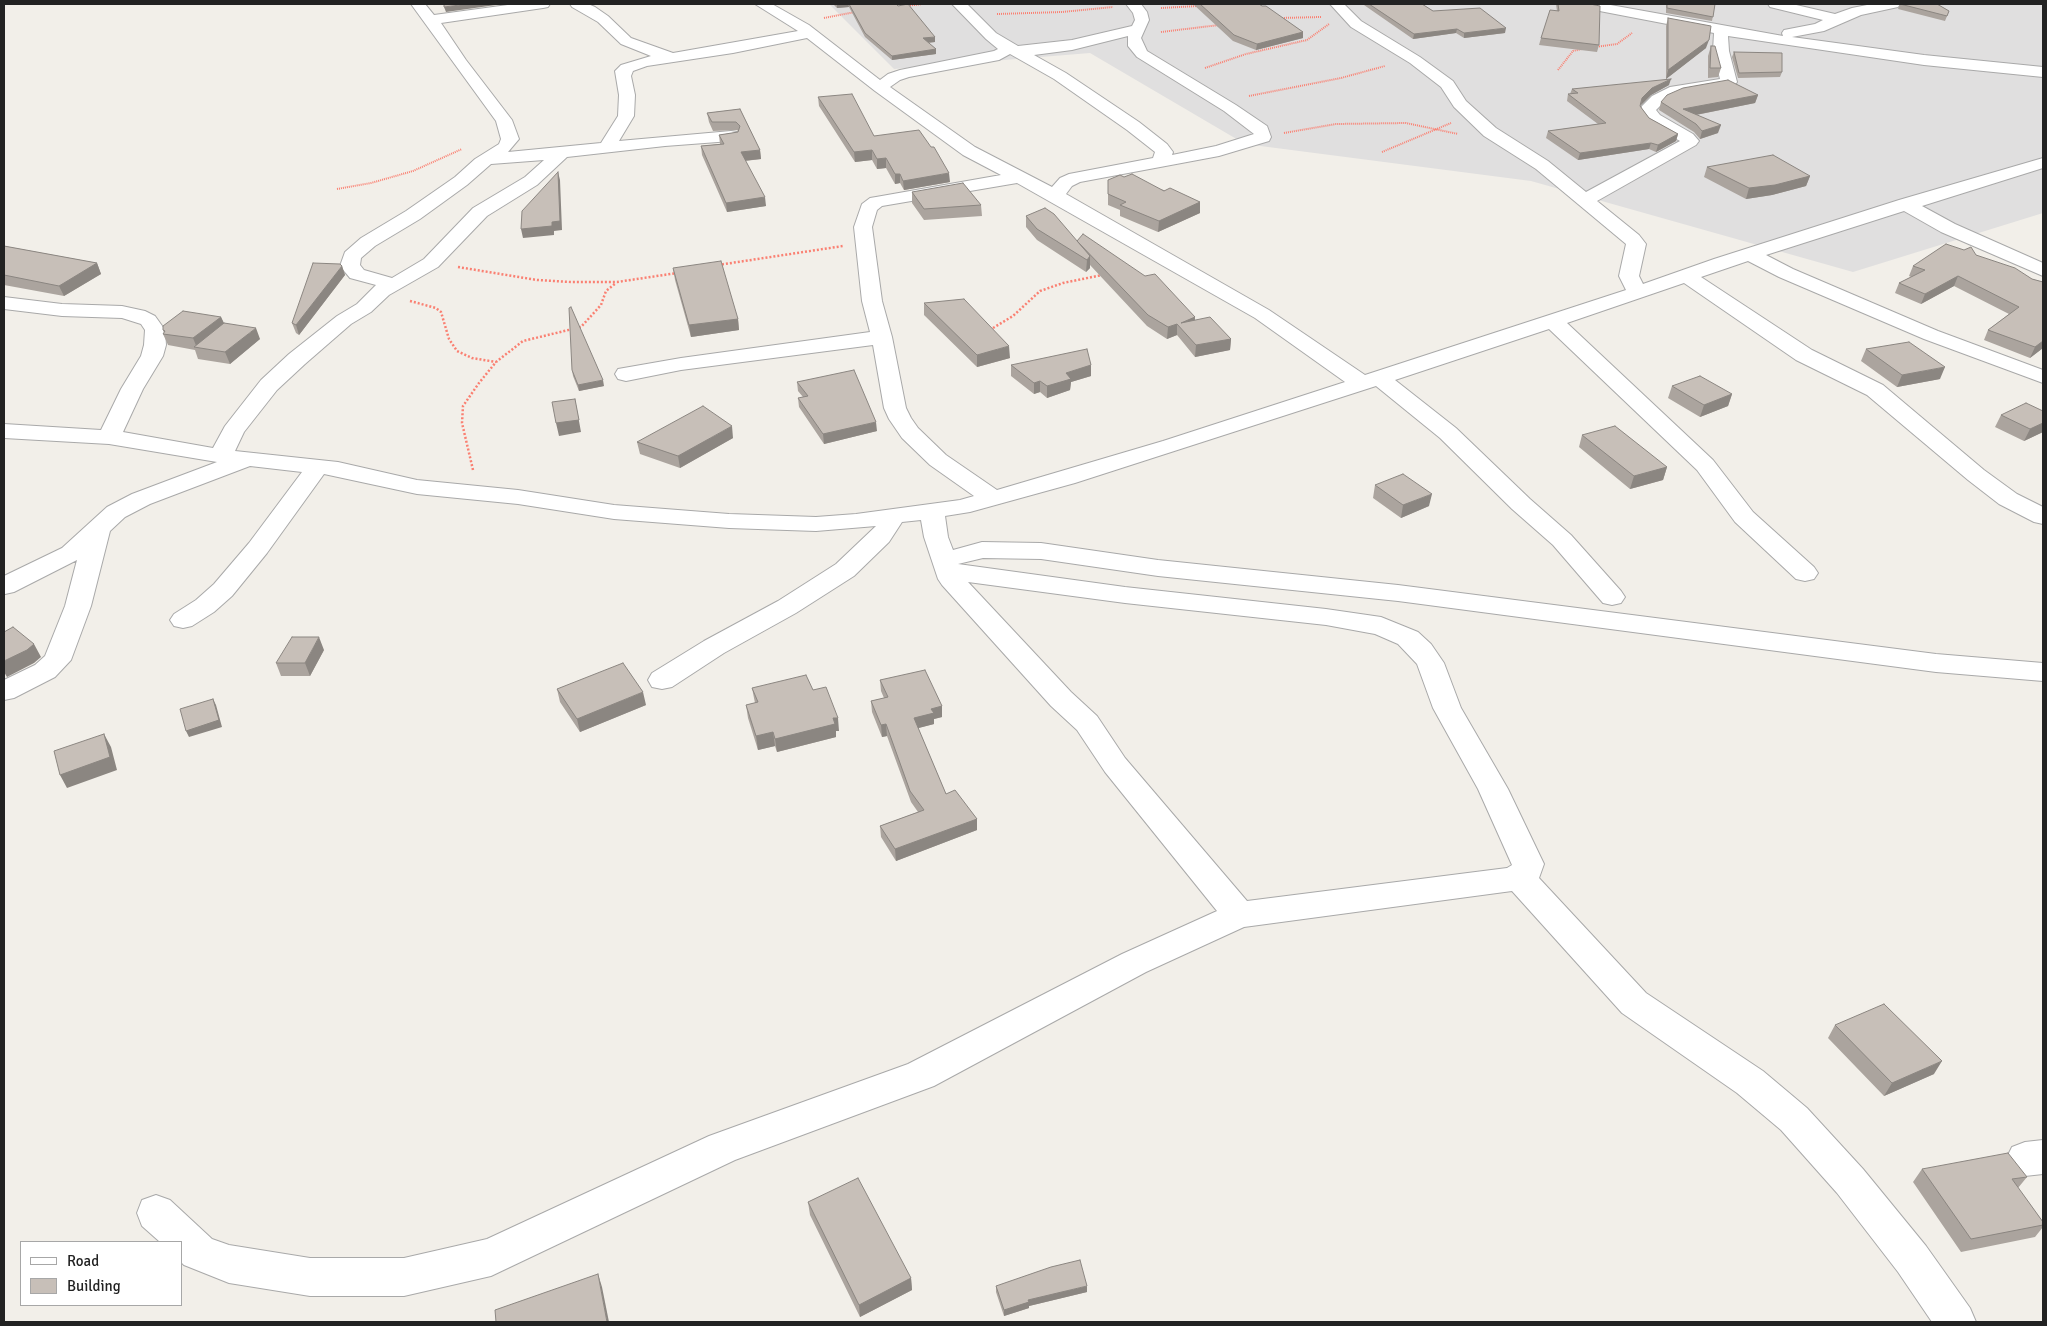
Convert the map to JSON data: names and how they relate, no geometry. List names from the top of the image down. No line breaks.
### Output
{"legend":["Road","Building"]}
